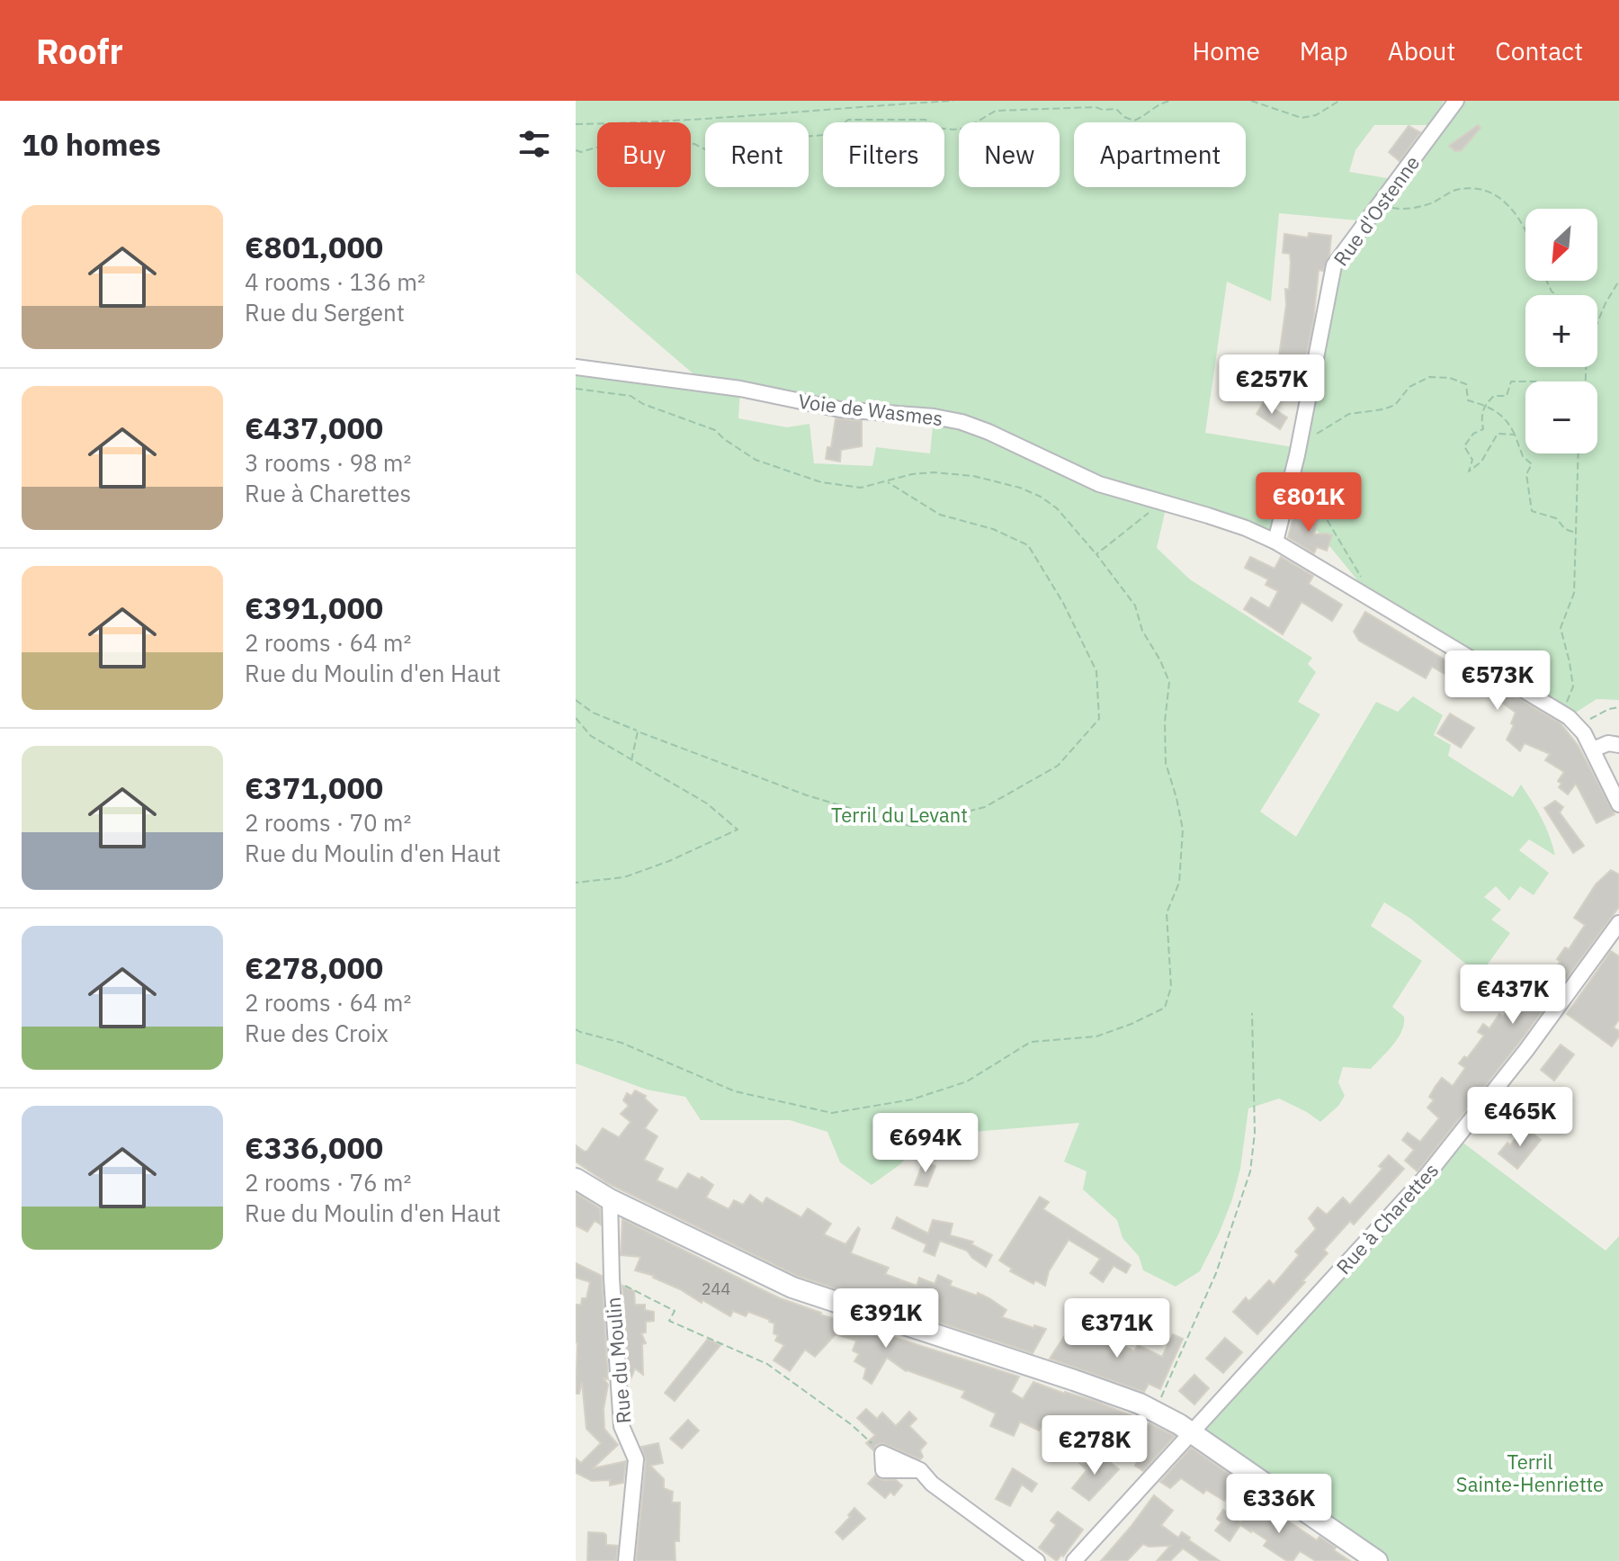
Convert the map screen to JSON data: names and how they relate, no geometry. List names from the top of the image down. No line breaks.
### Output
{"streets":{"street":["Rue d'Ostenne","Voie de Wasmes","Rue à Charettes","Rue du Moulin"]},"crossings":[["Rue d'Ostenne","Voie de Wasmes"]],"parks":["Terril du Levant","Terril Sainte-Henriette"],"house_numbers":["244"],"north":"bottom left","page":{"header":"Roofr","nav":["Home","Map","About","Contact"],"heading":"10 homes","chip":["Buy","Rent","Filters","New","Apartment"],"list":[{"name":"€801,000","note":"4 rooms · 136 m² · Rue du Sergent"},{"name":"€437,000","note":"3 rooms · 98 m² · Rue à Charettes"},{"name":"€391,000","note":"2 rooms · 64 m² · Rue du Moulin d'en Haut"},{"name":"€371,000","note":"2 rooms · 70 m² · Rue du Moulin d'en Haut"},{"name":"€278,000","note":"2 rooms · 64 m² · Rue des Croix"},{"name":"€336,000","note":"2 rooms · 76 m² · Rue du Moulin d'en Haut"}],"map_buttons":["+","−"],"price":["€257K","€801K","€573K","€437K","€465K","€694K","€391K","€371K","€278K","€336K"]}}
